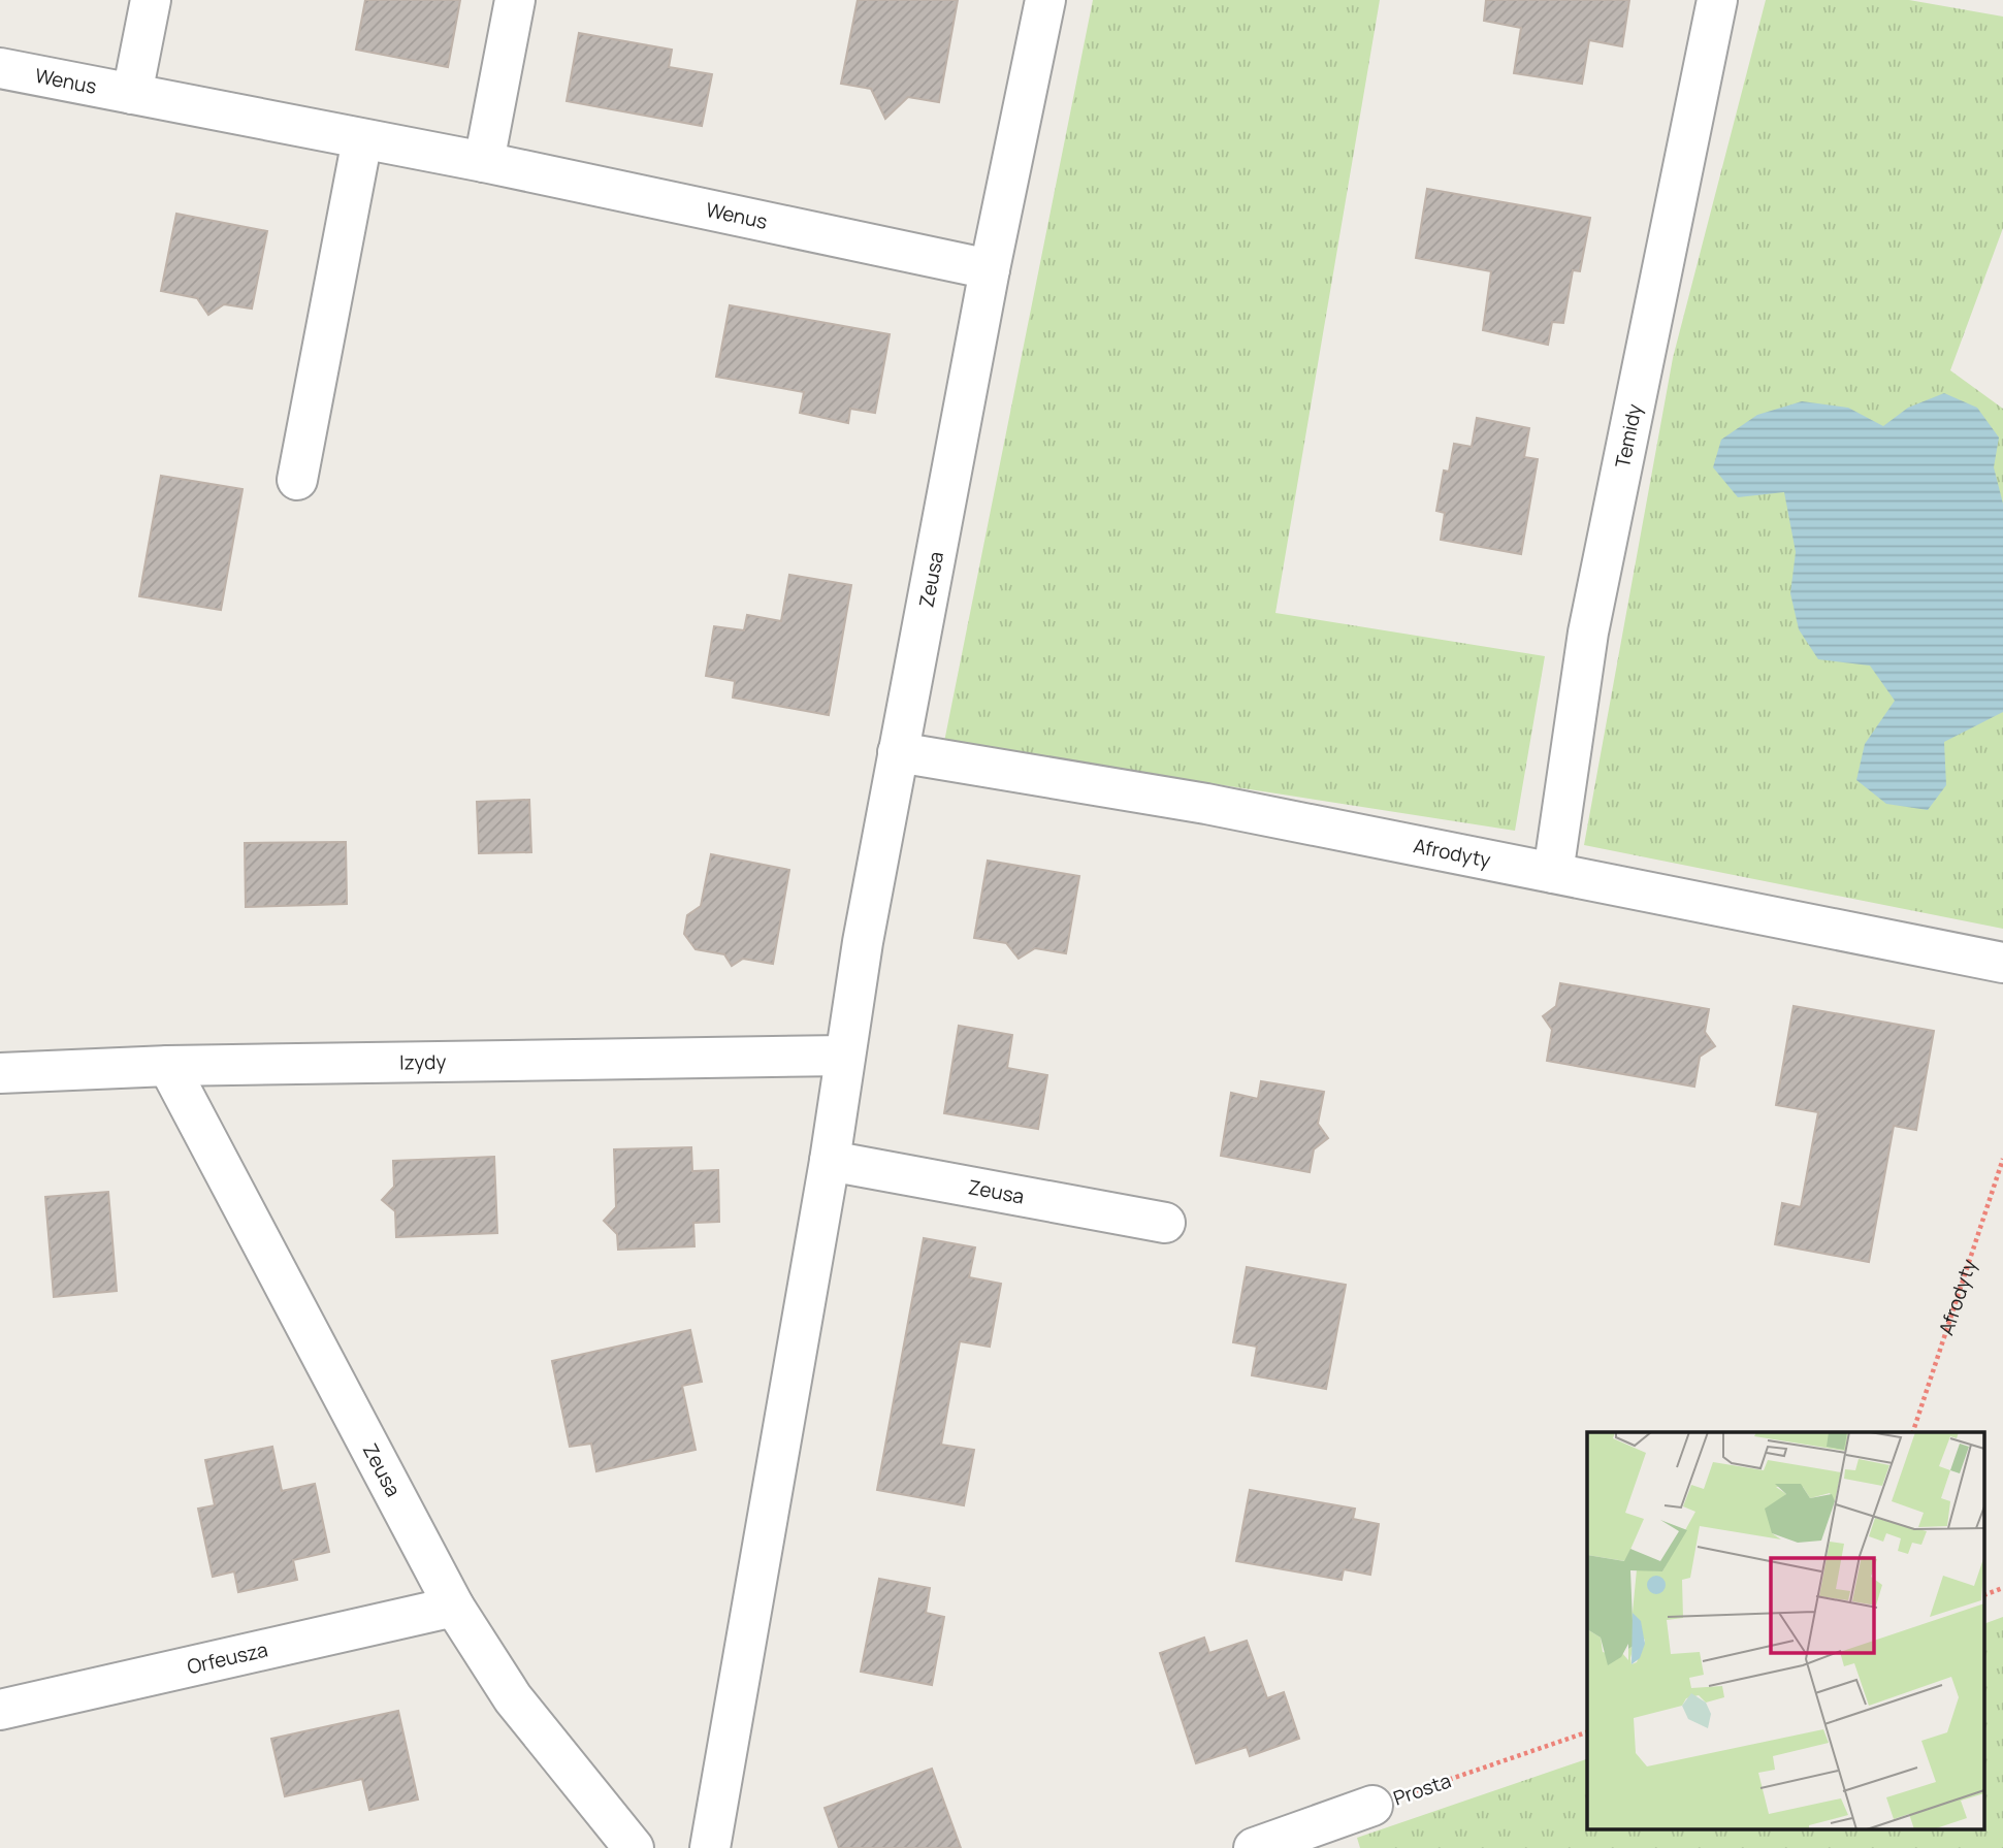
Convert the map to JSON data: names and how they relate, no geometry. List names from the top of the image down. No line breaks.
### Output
{"streets":{"street":["Wenus","Temidy","Zeusa","Afrodyty","Izydy","Orfeusza","Prosta"]},"crossings":[["Wenus","Zeusa"],["Temidy","Afrodyty"],["Zeusa","Afrodyty"],["Zeusa","Izydy"],["Zeusa","Orfeusza"]]}
